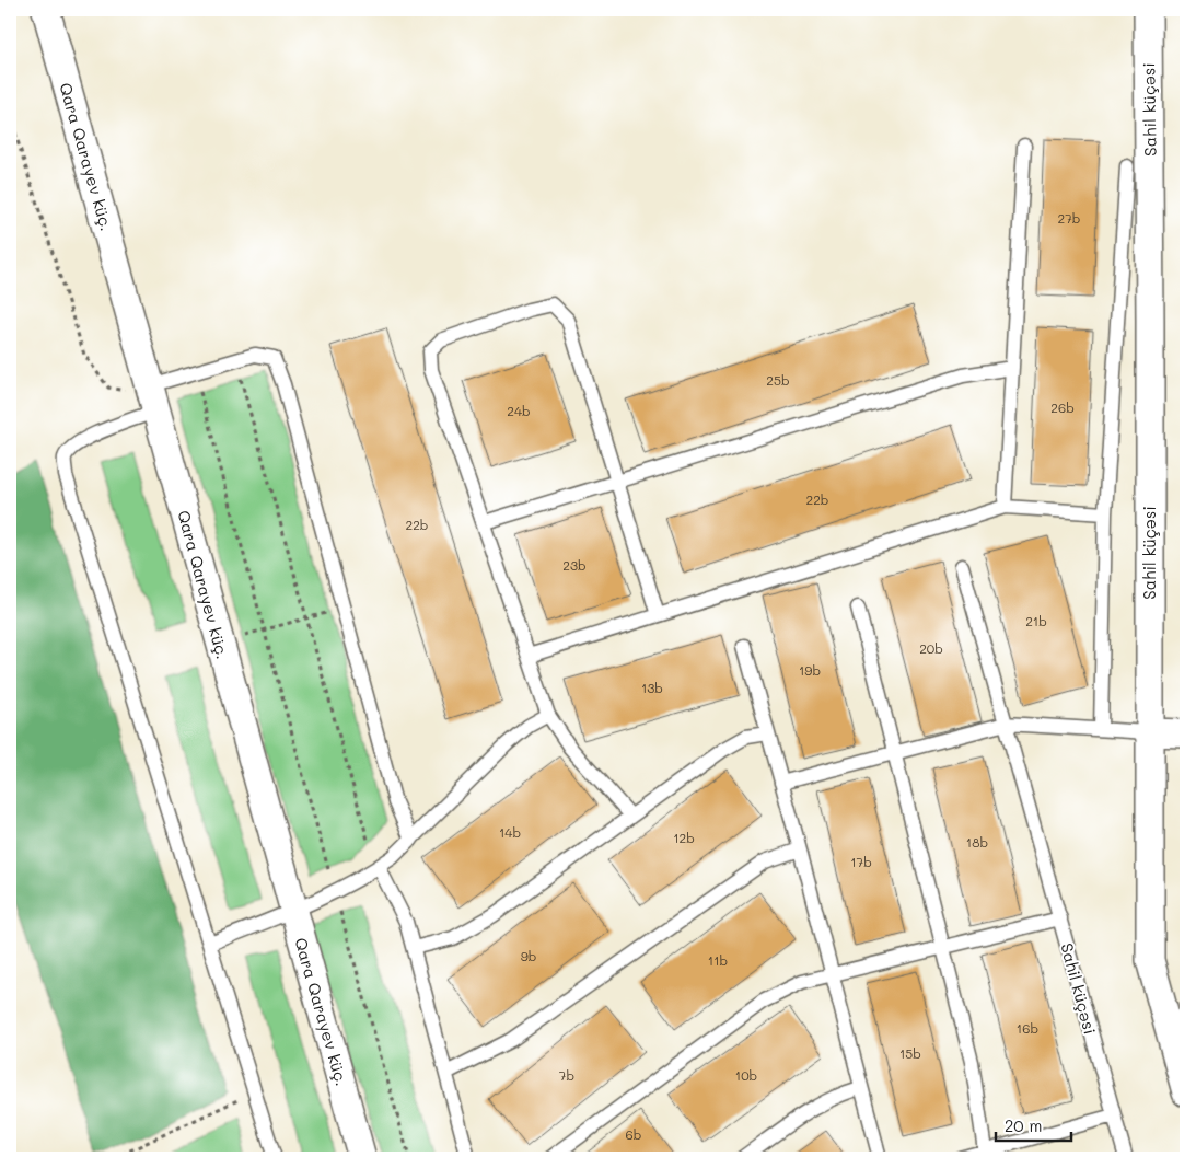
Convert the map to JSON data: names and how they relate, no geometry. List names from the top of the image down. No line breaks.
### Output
{"streets":{"street":["Sahil küçəsi","Qara Qarayev küç."]},"house_numbers":["27b","25b","26b","24b","22b","22b","23b","21b","20b","19b","13b","14b","12b","18b","17b","9b","11b","16b","15b","7b","10b","6b"],"scale_bar":"20 m"}
